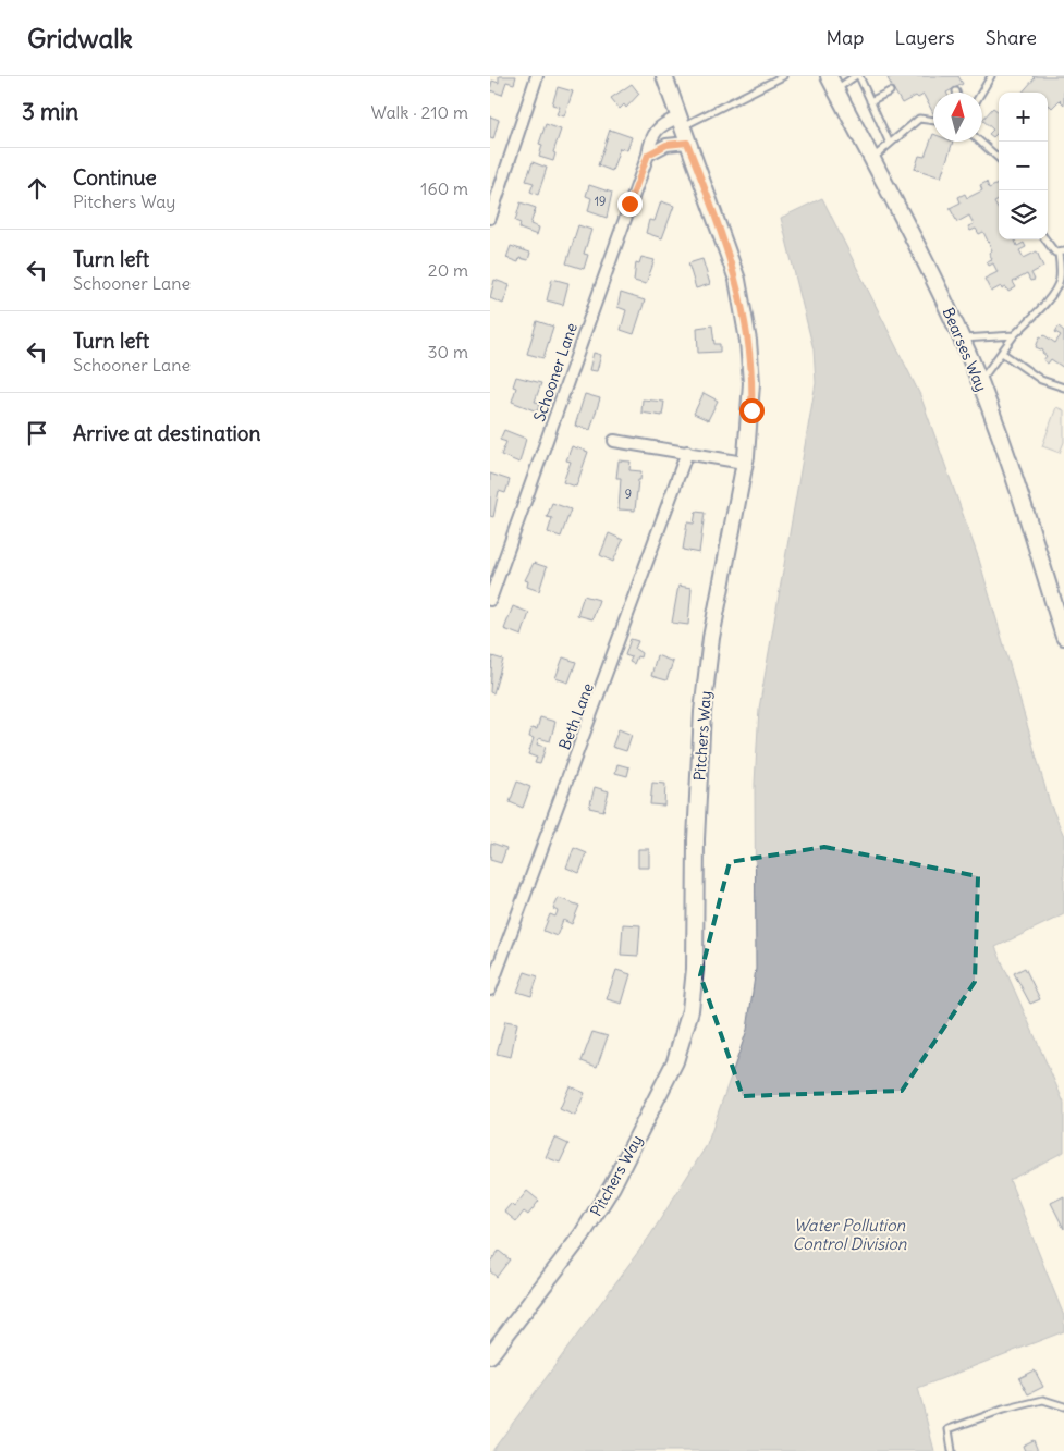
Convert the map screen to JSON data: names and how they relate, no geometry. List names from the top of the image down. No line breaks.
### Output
{"streets":{"main road":["Bearses Way","Pitchers Way"],"street":["Schooner Lane","Beth Lane"]},"crossings":[["Schooner Lane","Pitchers Way"]],"water":["Water Pollution Control Division"],"house_numbers":["19","9"],"north":"top","page":{"header":"Gridwalk","nav":["Map","Layers","Share"],"heading":["3 min","Walk · 210 m"],"map_buttons":["+","−"],"list":[["Continue","Pitchers Way","160 m"],["Turn left","Schooner Lane","20 m"],["Turn left","Schooner Lane","30 m"],"Arrive at destination"]}}
